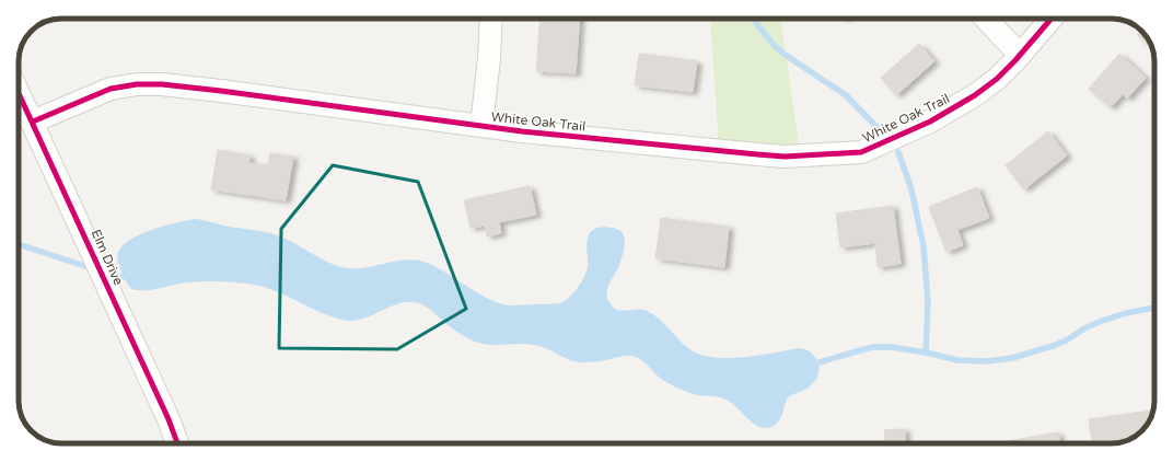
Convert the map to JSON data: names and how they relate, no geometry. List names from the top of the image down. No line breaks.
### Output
{"streets":{"street":["White Oak Trail","Elm Drive"]},"crossings":[["White Oak Trail","Elm Drive"]]}
